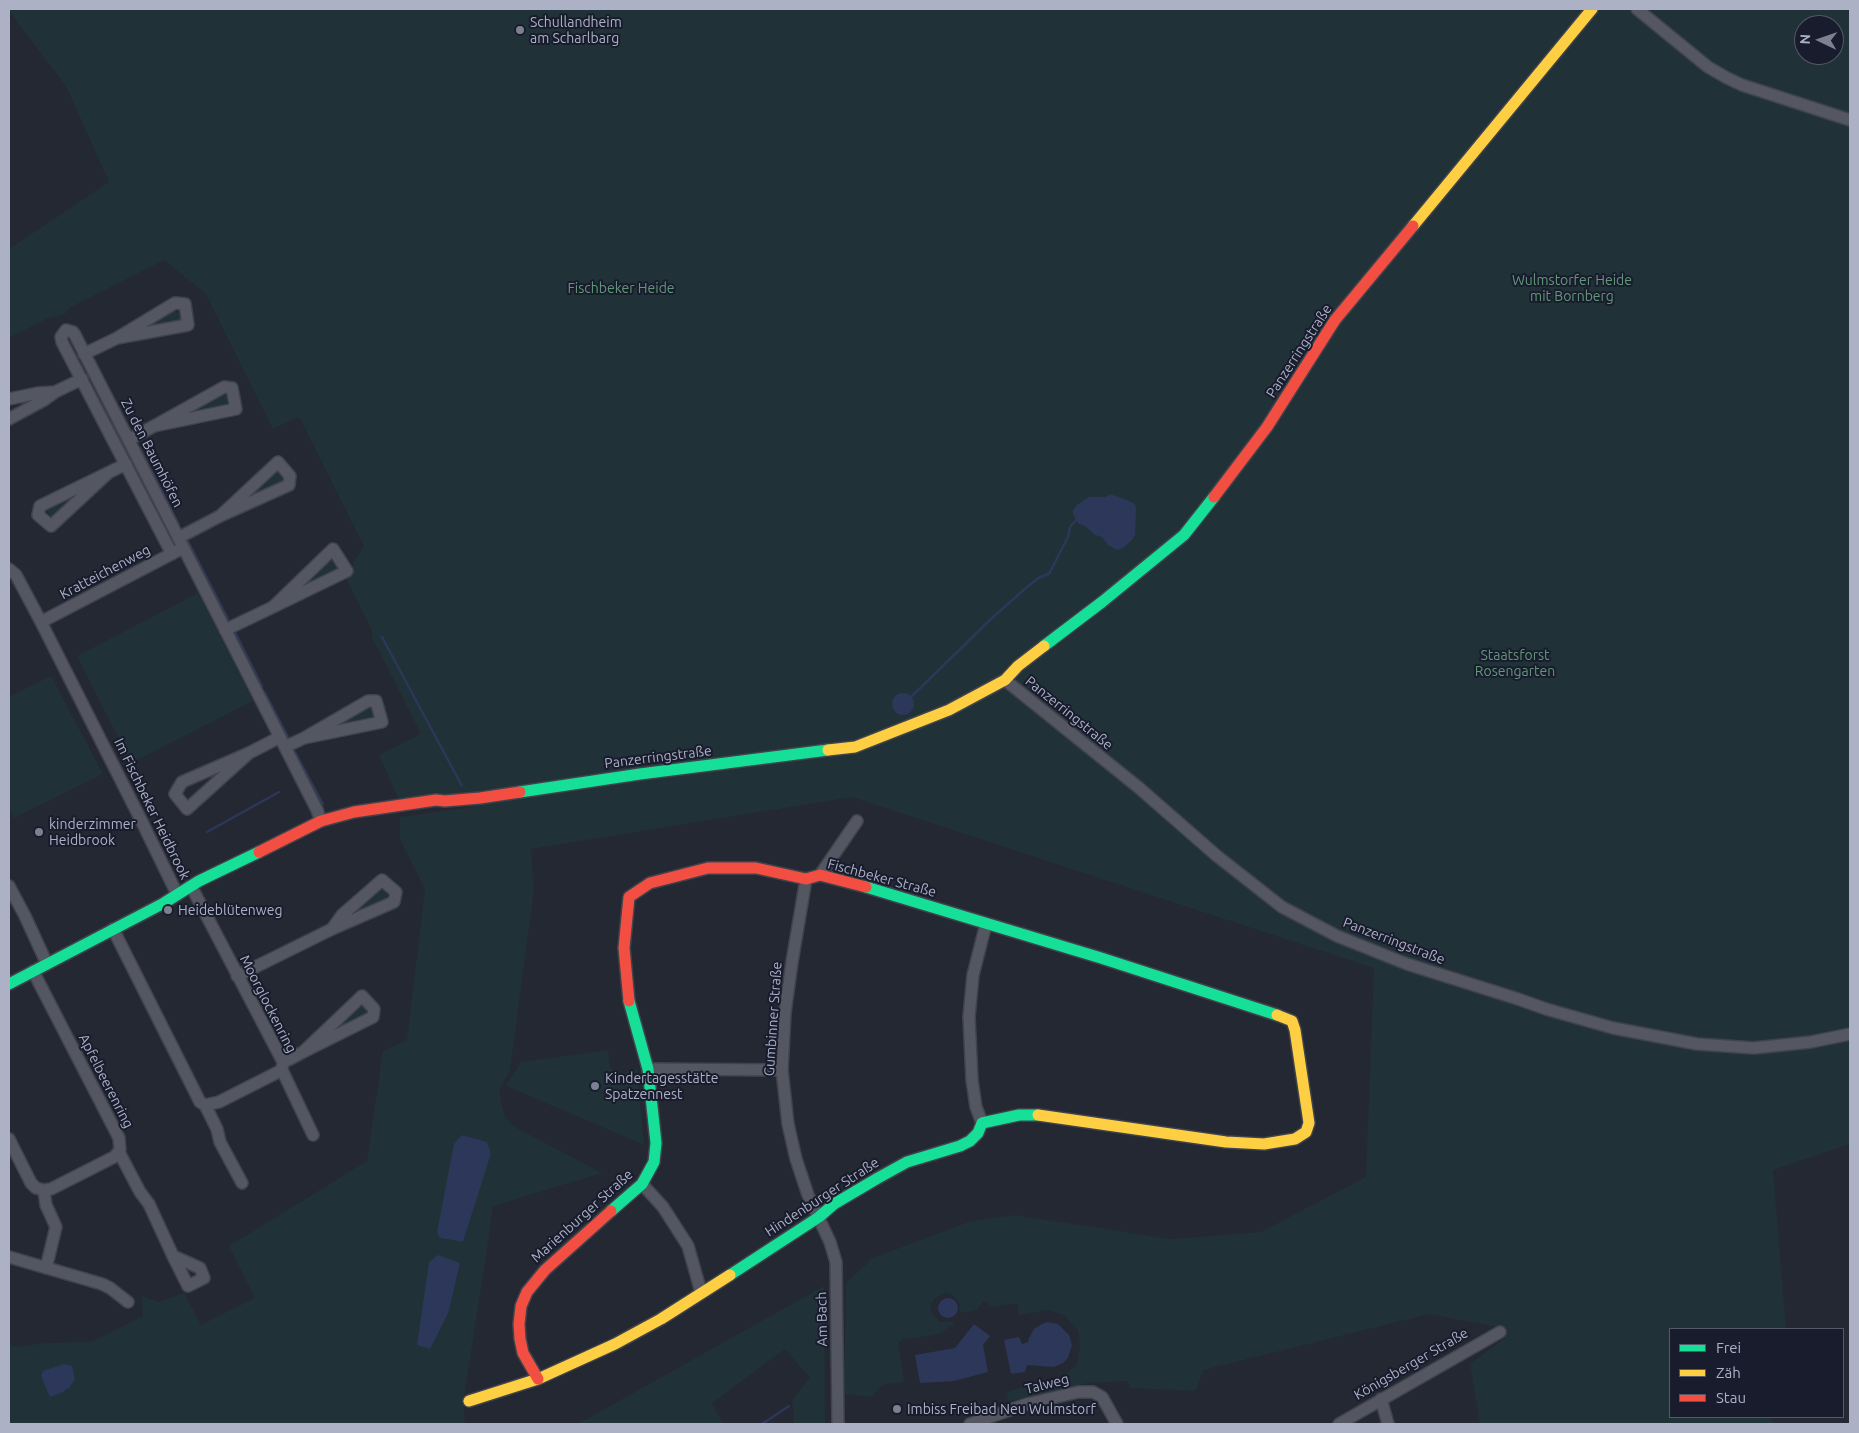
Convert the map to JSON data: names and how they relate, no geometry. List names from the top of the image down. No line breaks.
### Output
{"streets":{"street":["Panzerringstraße","Zu den Baumhöfen","Kratteichenweg","Im Fischbeker Heidbrook","Fischbeker Straße","Moorglockenring","Gumbinner Straße","Apfelbeerenring","Hindenburger Straße","Marienburger Straße","Am Bach","Königsberger Straße","Talweg"]},"crossings":[["Panzerringstraße","Zu den Baumhöfen"],["Zu den Baumhöfen","Kratteichenweg"],["Kratteichenweg","Im Fischbeker Heidbrook"],["Im Fischbeker Heidbrook","Apfelbeerenring"],["Fischbeker Straße","Gumbinner Straße"],["Fischbeker Straße","Hindenburger Straße"],["Gumbinner Straße","Hindenburger Straße"],["Gumbinner Straße","Am Bach"],["Hindenburger Straße","Marienburger Straße"],["Hindenburger Straße","Am Bach"]],"parks":["Wulmstorfer Heide mit Bornberg","Fischbeker Heide","Staatsforst Rosengarten"],"places":["Schullandheim am Scharlbarg","kinderzimmer Heidbrook","Heideblütenweg","Kindertagesstätte Spatzennest","Imbiss Freibad Neu Wulmstorf"],"legend":["Frei","Zäh","Stau"],"north":"left"}
